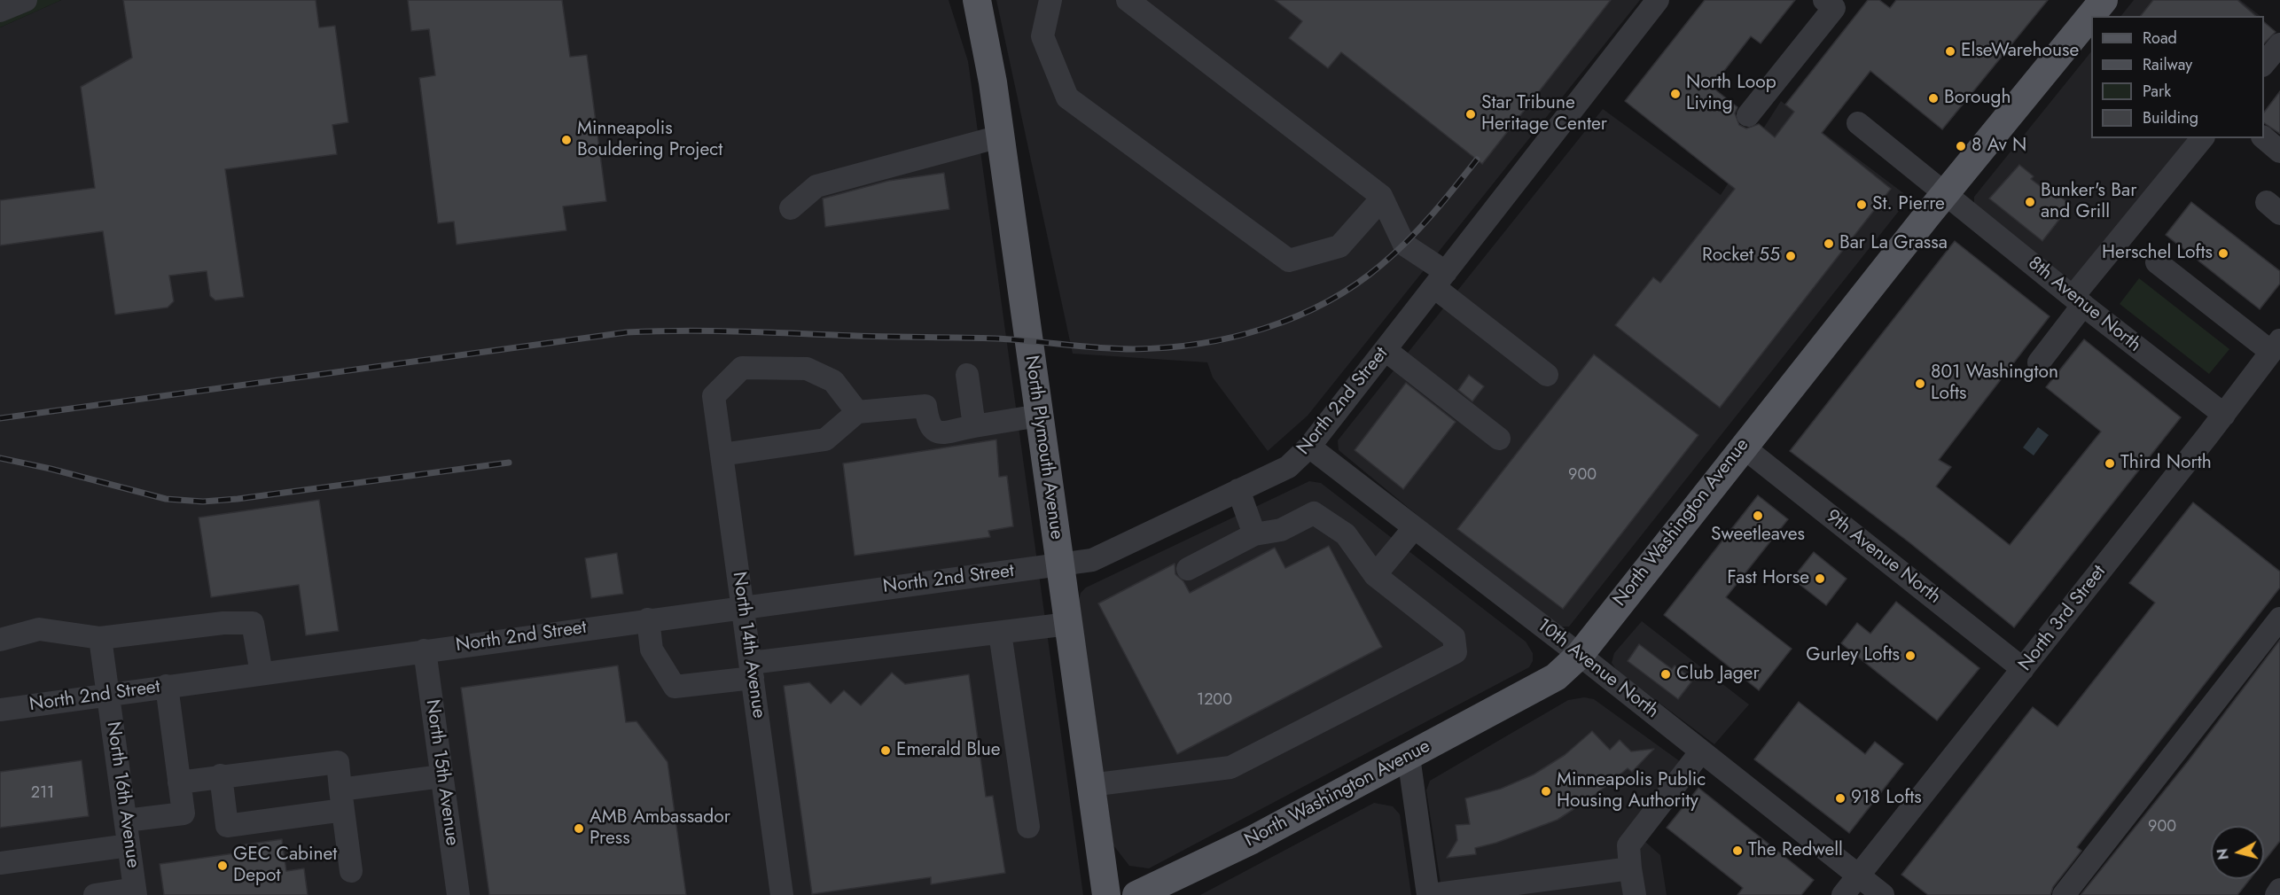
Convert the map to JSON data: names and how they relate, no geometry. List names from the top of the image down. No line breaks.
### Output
{"streets":{"main road":["North Plymouth Avenue","North Washington Avenue"],"street":["8th Avenue North","North 2nd Street","9th Avenue North","North 3rd Street","North 14th Avenue","10th Avenue North","North 15th Avenue","North 16th Avenue"]},"crossings":[["8th Avenue North","North Washington Avenue"],["8th Avenue North","North 3rd Street"],["North 2nd Street","North Plymouth Avenue"],["North 2nd Street","North 14th Avenue"],["North 2nd Street","10th Avenue North"],["North 2nd Street","North 15th Avenue"],["North 2nd Street","North 16th Avenue"],["North Washington Avenue","9th Avenue North"],["North Washington Avenue","10th Avenue North"],["9th Avenue North","North 3rd Street"],["North 3rd Street","10th Avenue North"]],"places":["ElseWarehouse","North Loop Living","Borough","Star Tribune Heritage Center","Minneapolis Bouldering Project","8 Av N","Bunker's Bar and Grill","St. Pierre","Bar La Grassa","Herschel Lofts","Rocket 55","801 Washington Lofts","Third North","Sweetleaves","Fast Horse","Gurley Lofts","Club Jager","Emerald Blue","Minneapolis Public Housing Authority","918 Lofts","AMB Ambassador Press","The Redwell","GEC Cabinet Depot"],"house_numbers":["900","1200","211","900"],"legend":["Road","Railway","Park","Building"],"north":"left"}
